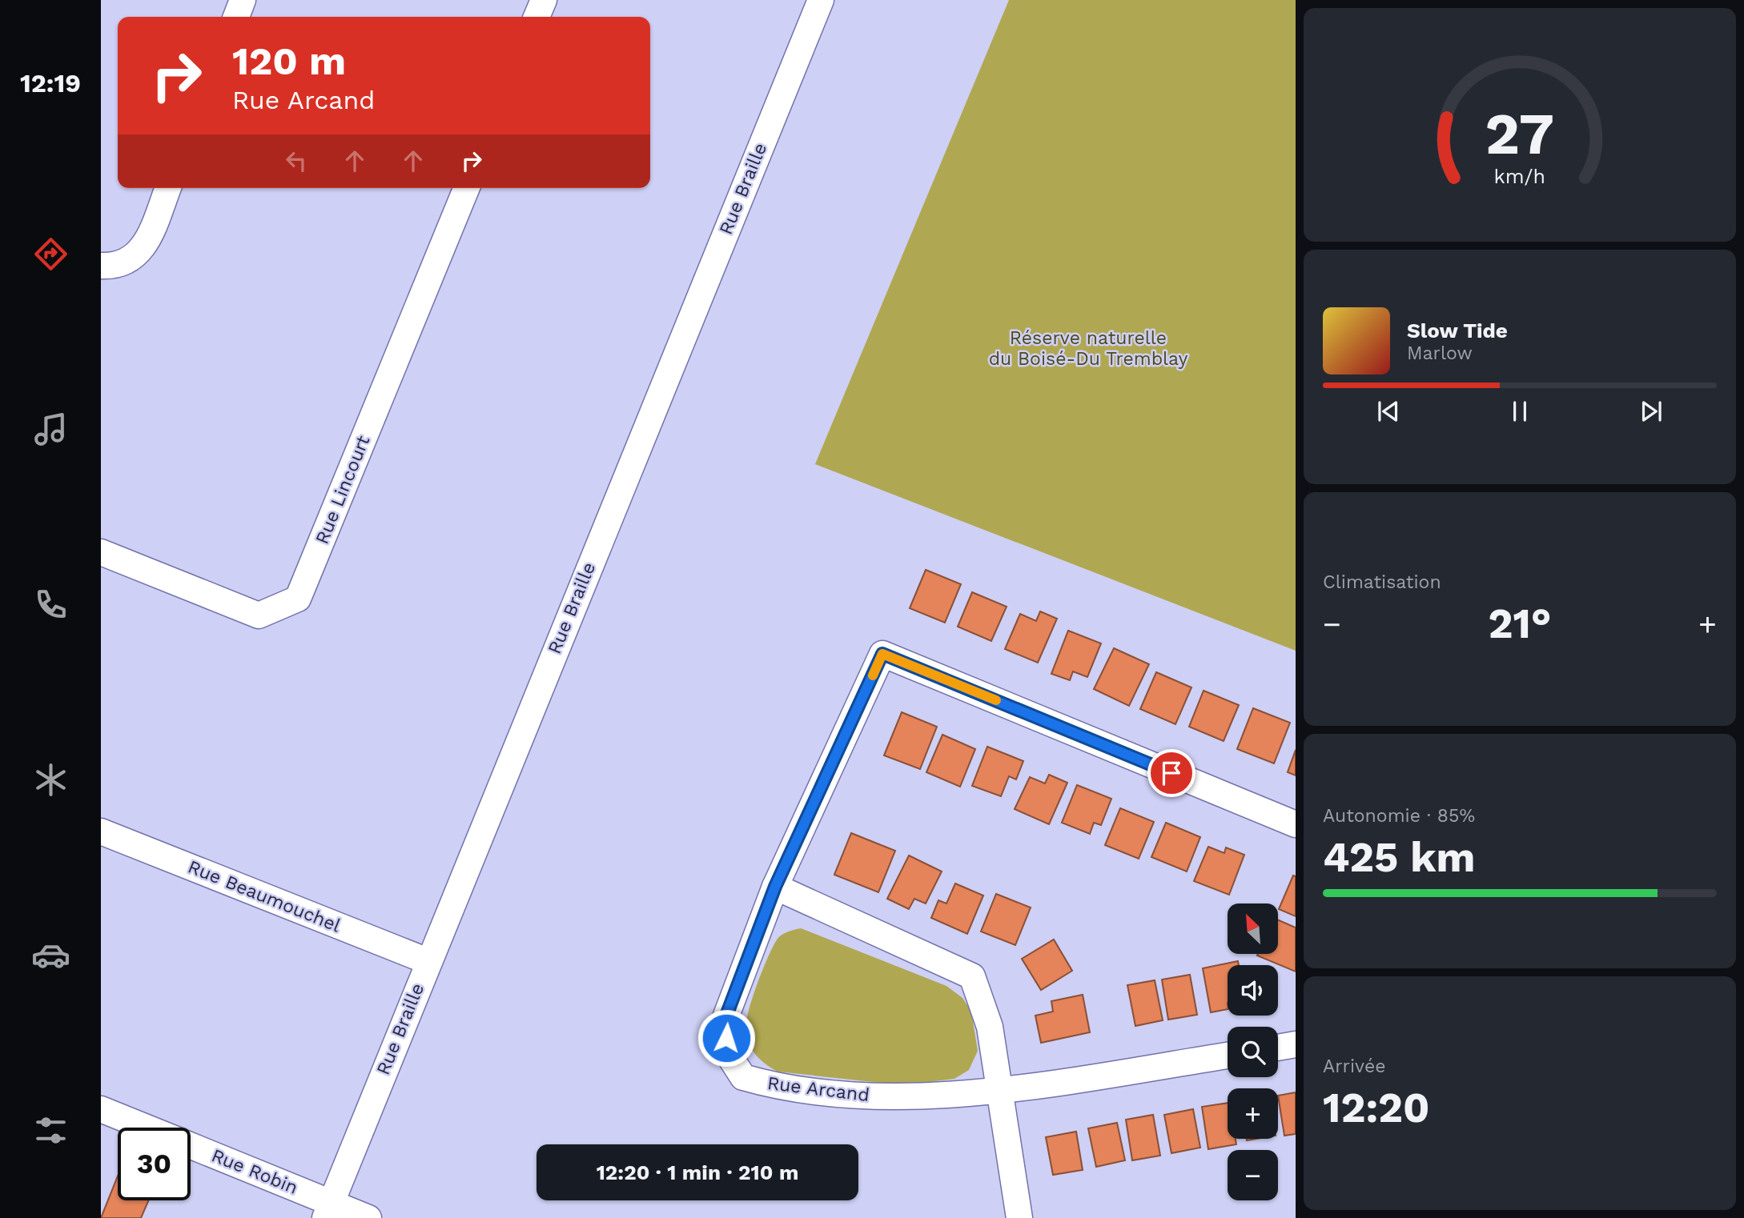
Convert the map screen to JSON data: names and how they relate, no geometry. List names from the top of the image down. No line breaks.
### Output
{"streets":{"street":["Rue Braille","Rue Lincourt","Rue Beaumouchel","Rue Arcand","Rue Robin"]},"crossings":[["Rue Braille","Rue Beaumouchel"],["Rue Braille","Rue Robin"]],"parks":["Réserve naturelle du Boisé-Du Tremblay"],"north":"top left","page":{"tabs":"12:19","turn":["120 m","Rue Arcand"],"song":["Slow Tide","Marlow"],"tile":["Climatisation",["Autonomie · 85%","425 km"],["Arrivée","12:20"]],"heat":["−","21°","+"],"map_buttons":["+","−"],"limit":"30","trip":"12:20 · 1 min · 210 m","gauge":["27","km/h"]}}
